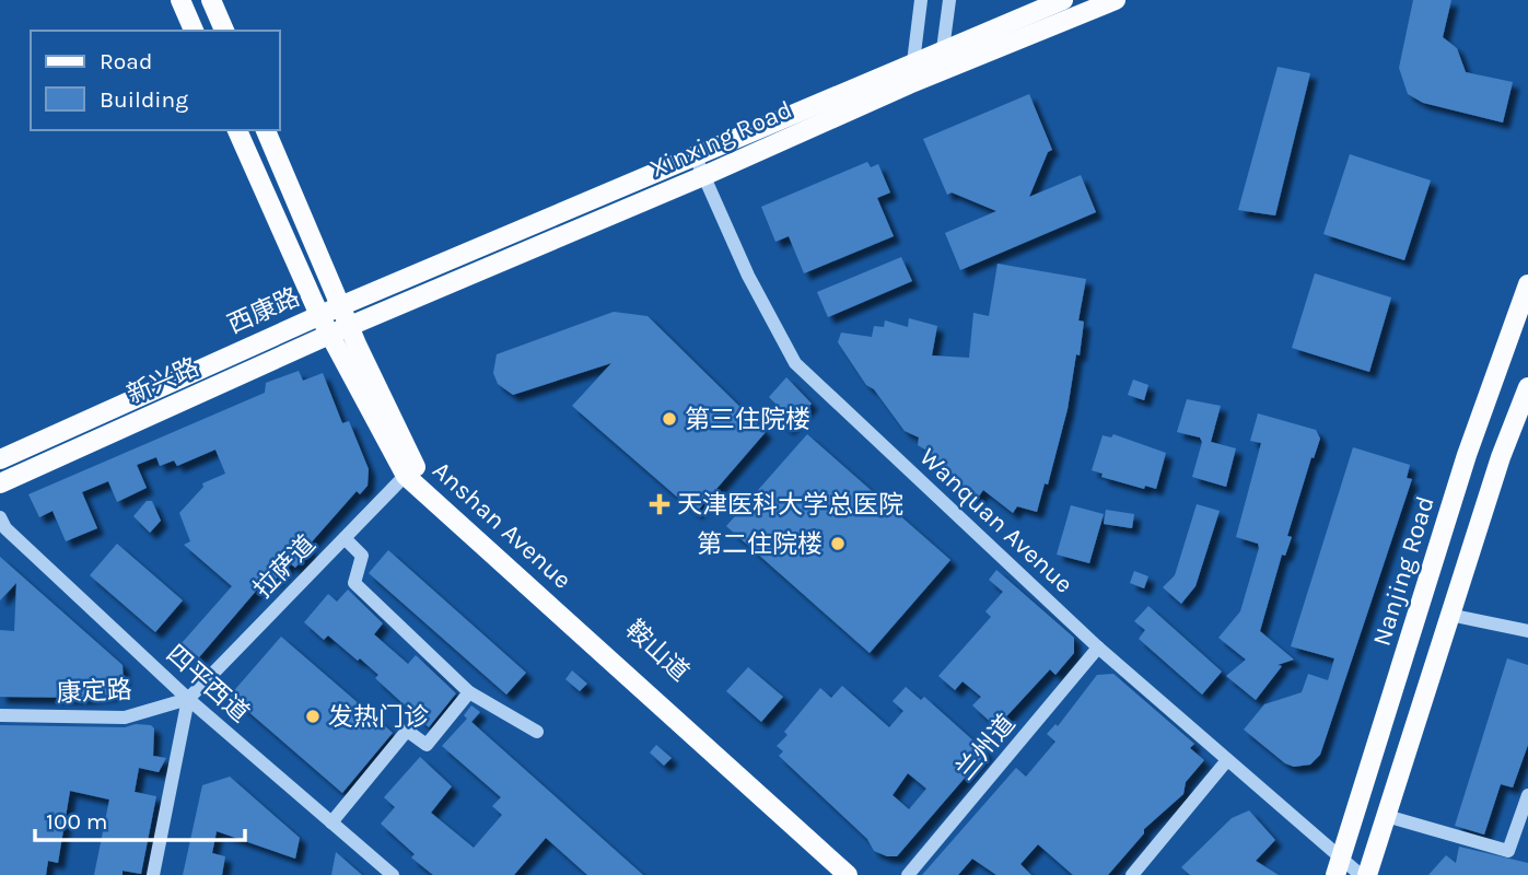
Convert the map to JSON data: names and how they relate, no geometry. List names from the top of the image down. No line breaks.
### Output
{"streets":{"main road":["Xinxing Road","西康路","新兴路","Anshan Avenue","Nanjing Road","鞍山道"],"street":["Wanquan Avenue","拉萨道","四平西道","康定路","兰州道"]},"crossings":[["Xinxing Road","新兴路"],["Xinxing Road","Wanquan Avenue"],["Xinxing Road","Anshan Avenue"],["西康路","Wanquan Avenue"],["西康路","Anshan Avenue"],["新兴路","Anshan Avenue"],["Wanquan Avenue","Nanjing Road"],["Wanquan Avenue","兰州道"],["Anshan Avenue","拉萨道"],["Anshan Avenue","鞍山道"],["拉萨道","鞍山道"],["拉萨道","四平西道"],["拉萨道","康定路"],["四平西道","康定路"]],"places":{"other":["第三住院楼","第二住院楼","发热门诊"],"health":["天津医科大学总医院"]},"legend":["Road","Building"],"scale_bar":"100 m"}
